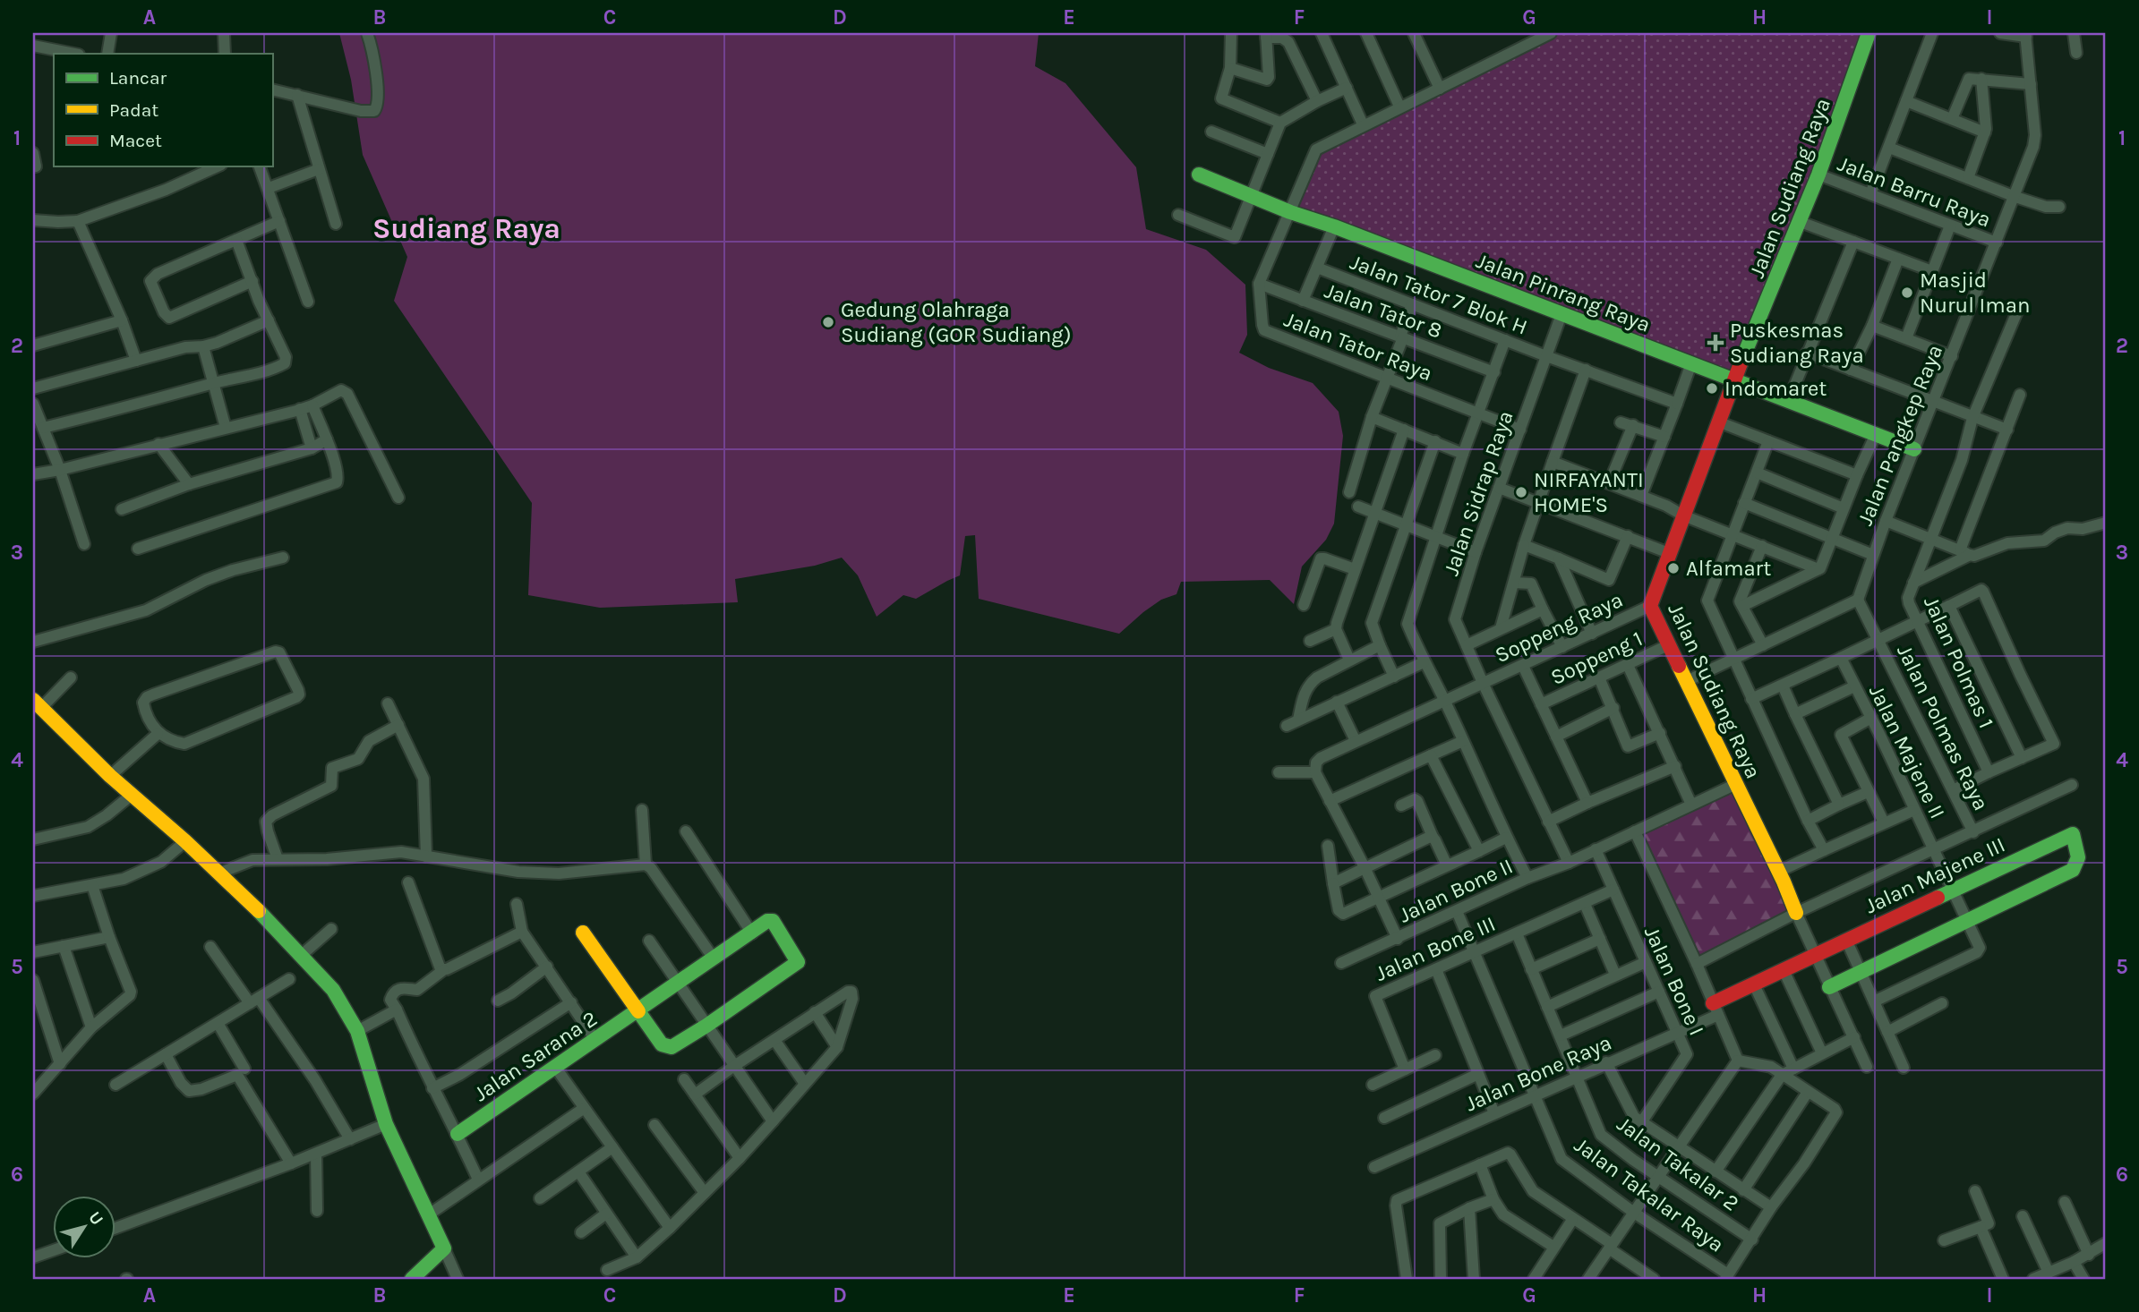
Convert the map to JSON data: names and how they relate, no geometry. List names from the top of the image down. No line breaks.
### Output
{"streets":{"street":["Jalan Sudiang Raya","Jalan Barru Raya","Jalan Pinrang Raya","Jalan Tator 7 Blok H","Jalan Tator 8","Jalan Tator Raya","Jalan Pangkep Raya","Jalan Sidrap Raya","Soppeng Raya","Soppeng 1","Jalan Polmas 1","Jalan Polmas Raya","Jalan Majene II","Jalan Majene III","Jalan Bone II","Jalan Bone III","Jalan Bone I","Jalan Sarana 2","Jalan Bone Raya","Jalan Takalar 2","Jalan Takalar Raya"]},"crossings":[["Jalan Sudiang Raya","Jalan Barru Raya"],["Jalan Sudiang Raya","Jalan Pinrang Raya"],["Jalan Sudiang Raya","Soppeng Raya"],["Jalan Sudiang Raya","Soppeng 1"],["Jalan Sudiang Raya","Jalan Bone II"],["Jalan Barru Raya","Jalan Pangkep Raya"],["Jalan Pinrang Raya","Jalan Tator Raya"],["Jalan Pinrang Raya","Jalan Pangkep Raya"],["Jalan Pinrang Raya","Jalan Sidrap Raya"],["Jalan Tator 7 Blok H","Jalan Sidrap Raya"],["Jalan Tator 8","Jalan Tator Raya"],["Jalan Tator Raya","Jalan Sidrap Raya"],["Jalan Pangkep Raya","Jalan Polmas Raya"],["Jalan Sidrap Raya","Soppeng Raya"],["Jalan Sidrap Raya","Jalan Bone II"],["Jalan Polmas Raya","Jalan Majene II"],["Jalan Majene II","Jalan Majene III"],["Jalan Majene III","Jalan Bone Raya"],["Jalan Bone II","Jalan Bone I"],["Jalan Bone II","Jalan Takalar Raya"],["Jalan Bone III","Jalan Bone I"],["Jalan Bone III","Jalan Takalar 2"],["Jalan Bone III","Jalan Takalar Raya"],["Jalan Bone I","Jalan Bone Raya"],["Jalan Bone Raya","Jalan Takalar 2"],["Jalan Bone Raya","Jalan Takalar Raya"]],"districts":["Sudiang Raya"],"places":{"other":["Masjid Nurul Iman","Gedung Olahraga Sudiang (GOR Sudiang)","Indomaret","NIRFAYANTI HOME'S","Alfamart"],"health":["Puskesmas Sudiang Raya"]},"legend":["Lancar","Padat","Macet"],"north":"top right","grid":{"columns":["A","B","C","D","E","F","G","H","I"],"rows":["1","2","3","4","5","6"]}}
